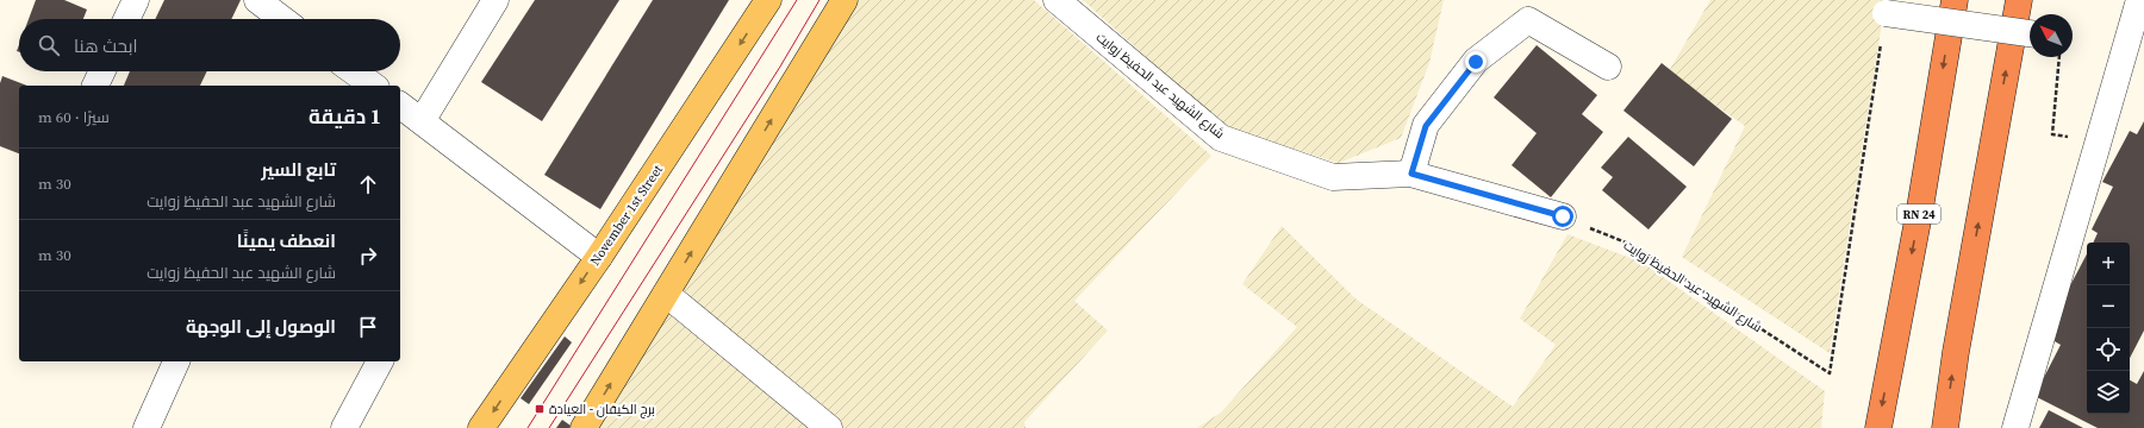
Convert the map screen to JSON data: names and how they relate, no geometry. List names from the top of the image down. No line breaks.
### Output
{"streets":{"highway":["RN 24"],"main road":["November 1st Street"],"street":["شارع الشهيد عبد الحفيظ زوايت"]},"places":{"transit":["برج الكيفان - العيادة"]},"north":"top left","page":{"search":"ابحث هنا","heading":["1 دقيقة","سيرًا · 60 m"],"list":[["تابع السير","شارع الشهيد عبد الحفيظ زوايت","30 m"],["انعطف يمينًا","شارع الشهيد عبد الحفيظ زوايت","30 m"],"الوصول إلى الوجهة"],"map_buttons":["+","−"]}}
